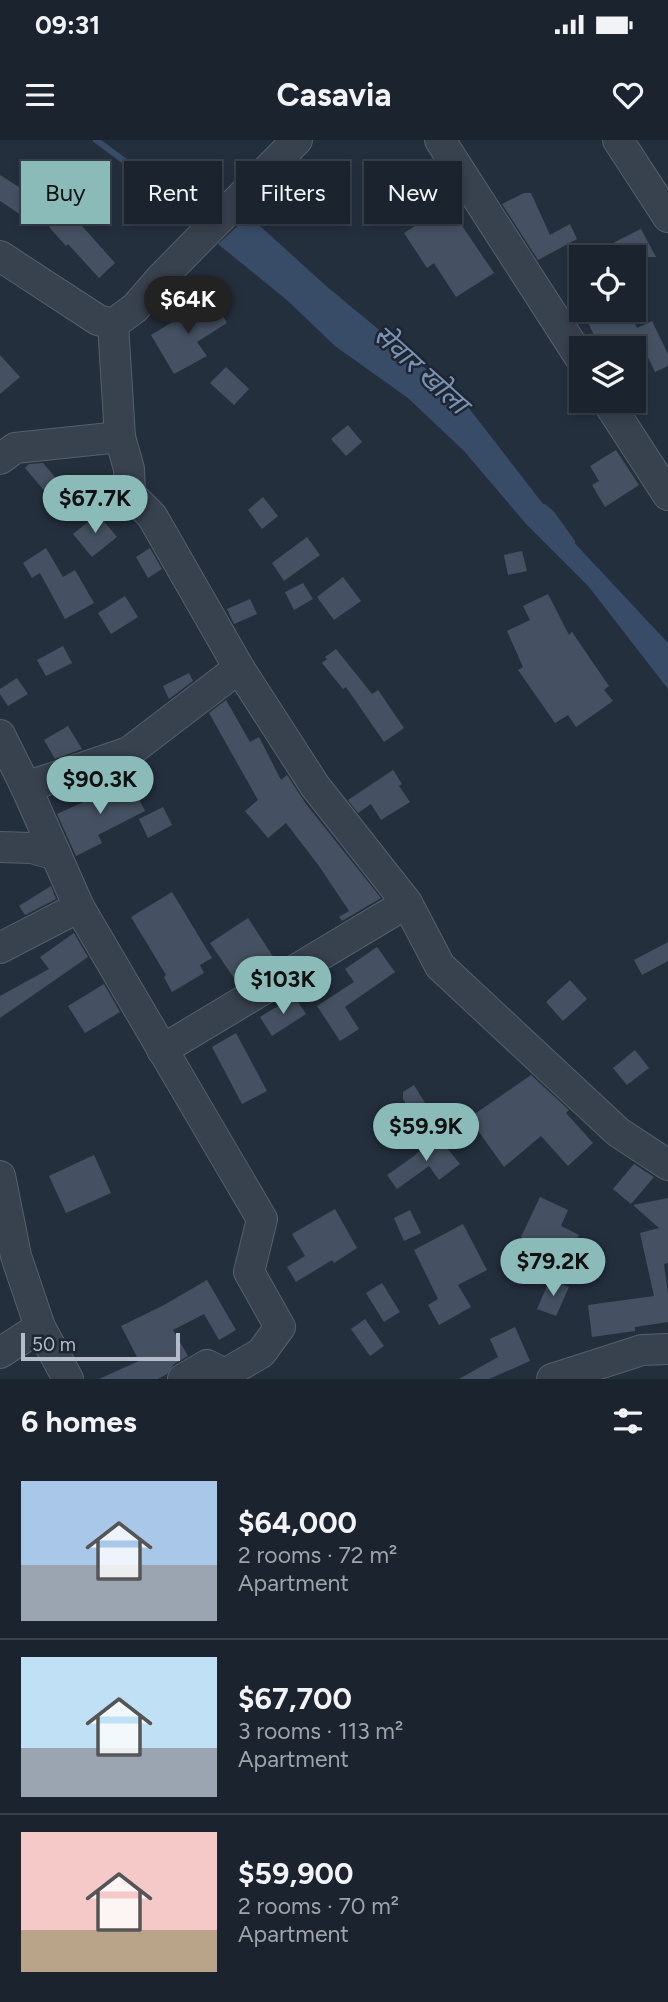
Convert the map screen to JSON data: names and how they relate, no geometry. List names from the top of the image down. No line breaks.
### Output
{"water":["सेवार खोला"],"scale_bar":"50 m","page":{"status":"09:31","header":"Casavia","chip":["Buy","Rent","Filters","New"],"price":["$64K","$67.7K","$90.3K","$103K","$59.9K","$79.2K"],"scale":"50 m","heading":"6 homes","list":[{"name":"$64,000","note":"2 rooms · 72 m² · Apartment"},{"name":"$67,700","note":"3 rooms · 113 m² · Apartment"},{"name":"$59,900","note":"2 rooms · 70 m² · Apartment"}]}}
